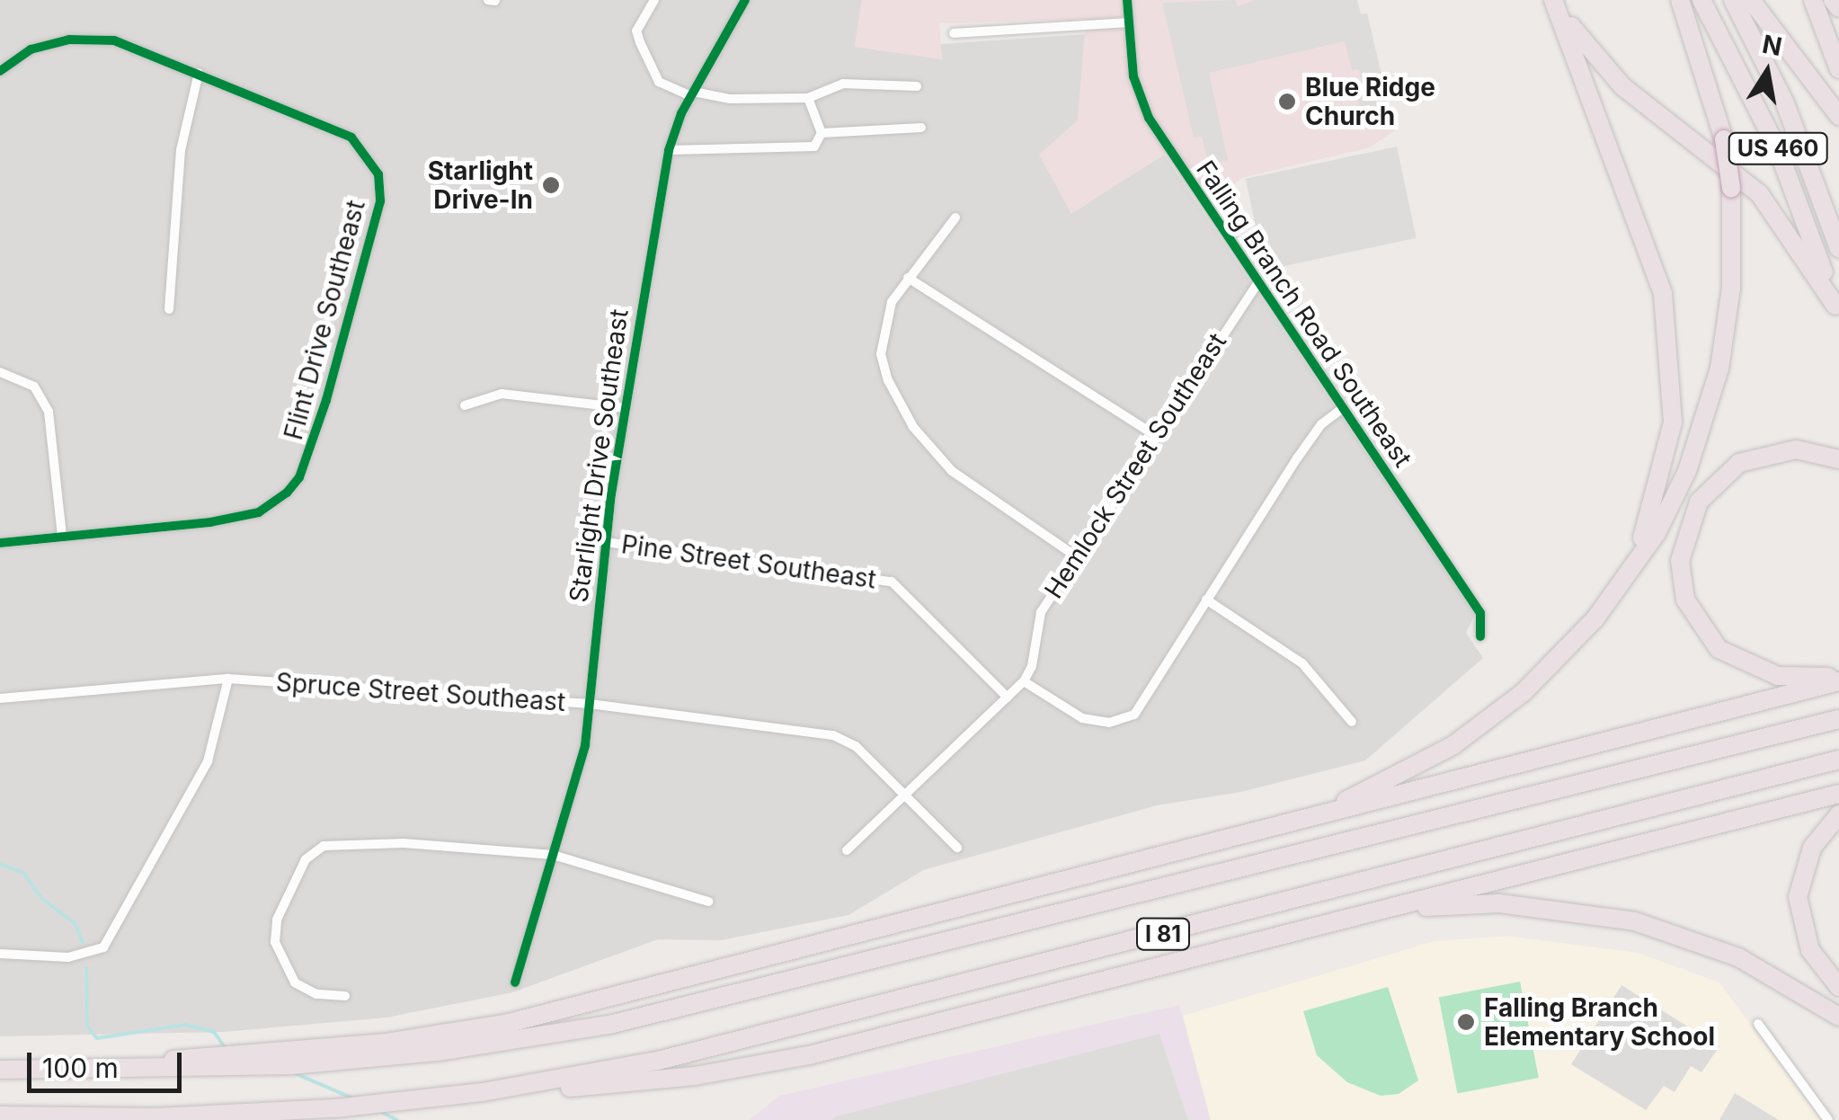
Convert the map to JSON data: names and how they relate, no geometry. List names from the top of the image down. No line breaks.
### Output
{"streets":{"highway":["US 460","I 81"],"street":["Falling Branch Road Southeast","Flint Drive Southeast","Starlight Drive Southeast","Hemlock Street Southeast","Pine Street Southeast","Spruce Street Southeast"]},"crossings":[["Falling Branch Road Southeast","Hemlock Street Southeast"],["Starlight Drive Southeast","Pine Street Southeast"],["Starlight Drive Southeast","Spruce Street Southeast"]],"places":["Blue Ridge Church","Starlight Drive-In","Falling Branch Elementary School"],"scale_bar":"100 m","north":"top"}
